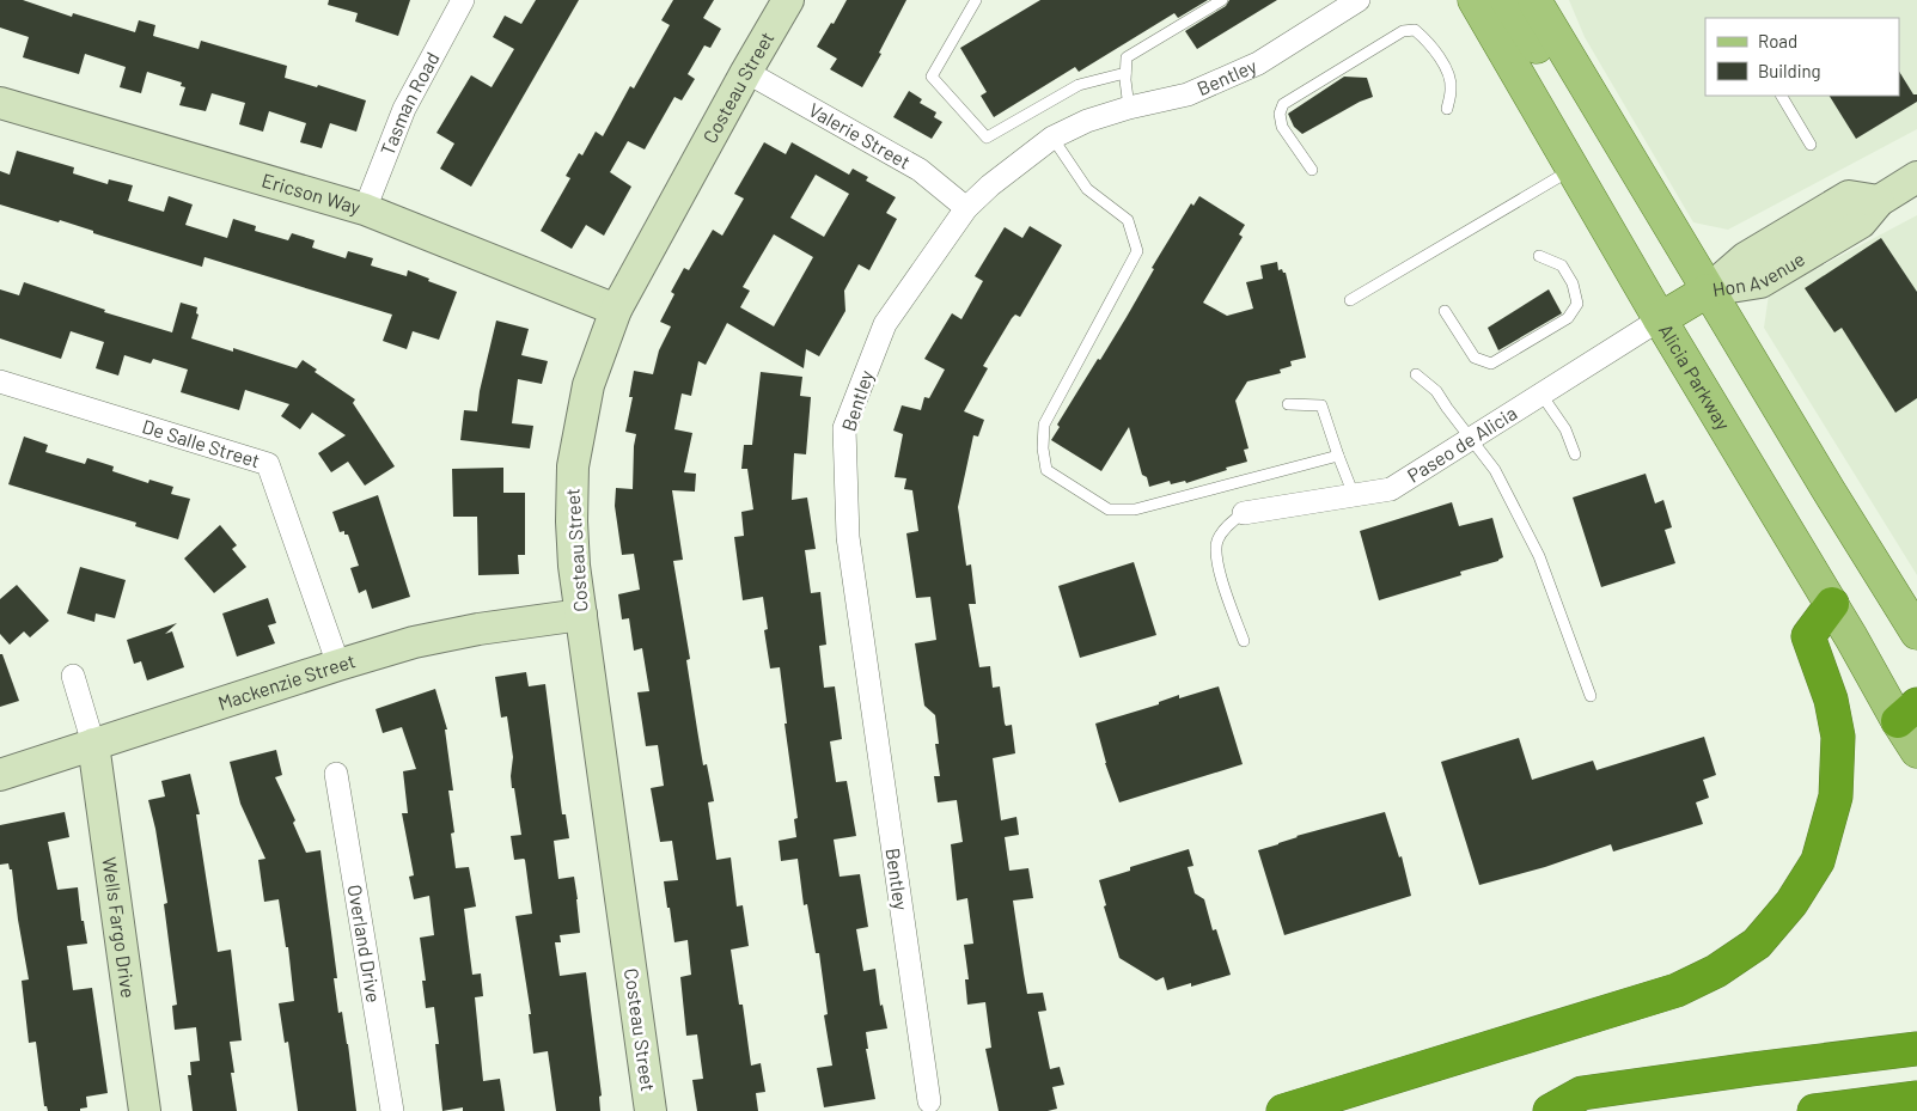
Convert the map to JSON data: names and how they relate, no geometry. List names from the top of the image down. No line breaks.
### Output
{"streets":{"main road":["Alicia Parkway"],"street":["Bentley","Costeau Street","Tasman Road","Valerie Street","Ericson Way","Hon Avenue","De Salle Street","Paseo de Alicia","Mackenzie Street","Wells Fargo Drive","Overland Drive"]},"crossings":[["Bentley","Valerie Street"],["Costeau Street","Valerie Street"],["Costeau Street","Ericson Way"],["Costeau Street","Mackenzie Street"],["Tasman Road","Ericson Way"],["Alicia Parkway","Paseo de Alicia"],["De Salle Street","Mackenzie Street"],["Mackenzie Street","Wells Fargo Drive"]],"legend":["Road","Building"]}
